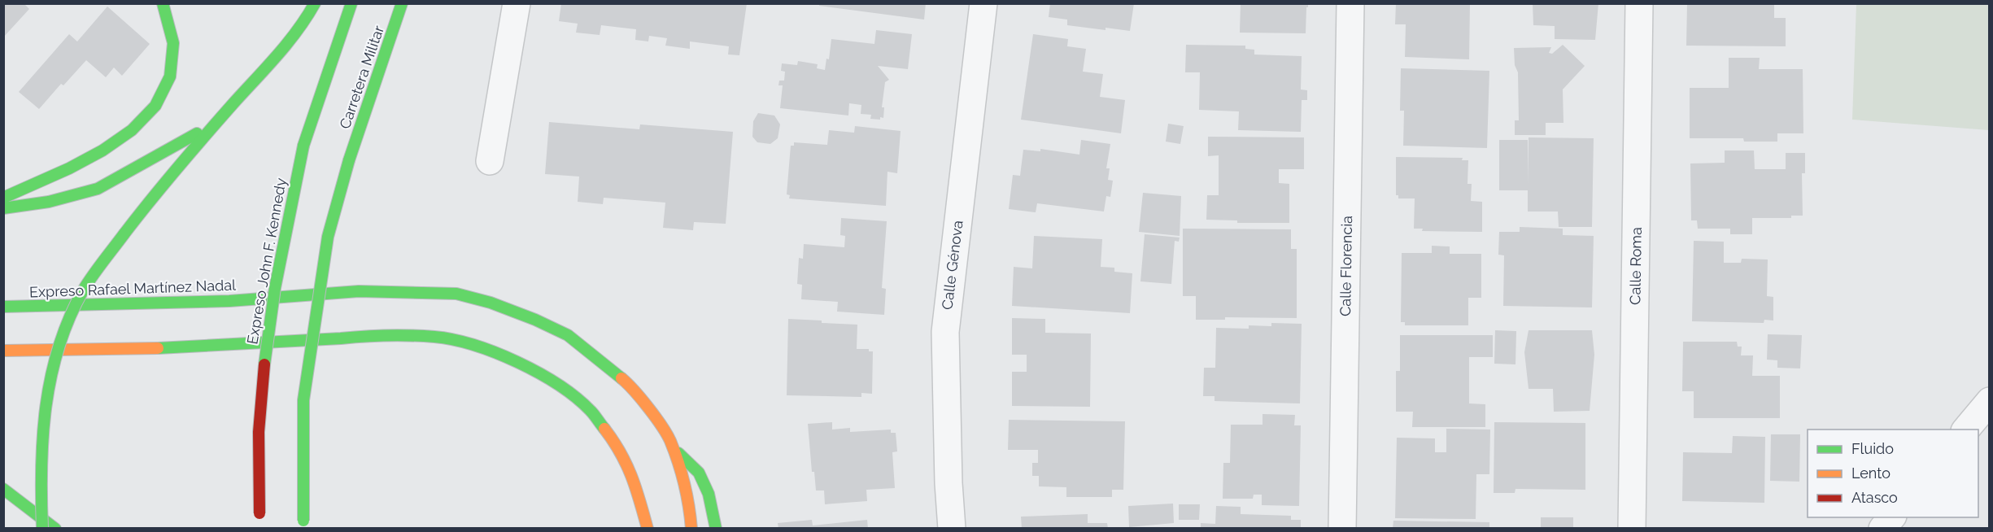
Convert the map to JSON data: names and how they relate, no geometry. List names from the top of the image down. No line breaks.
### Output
{"streets":{"highway":["Carretera Militar","Expreso John F. Kennedy","Expreso Rafael Martínez Nadal"],"street":["Calle Génova","Calle Florencia","Calle Roma"]},"legend":["Fluido","Lento","Atasco"]}
